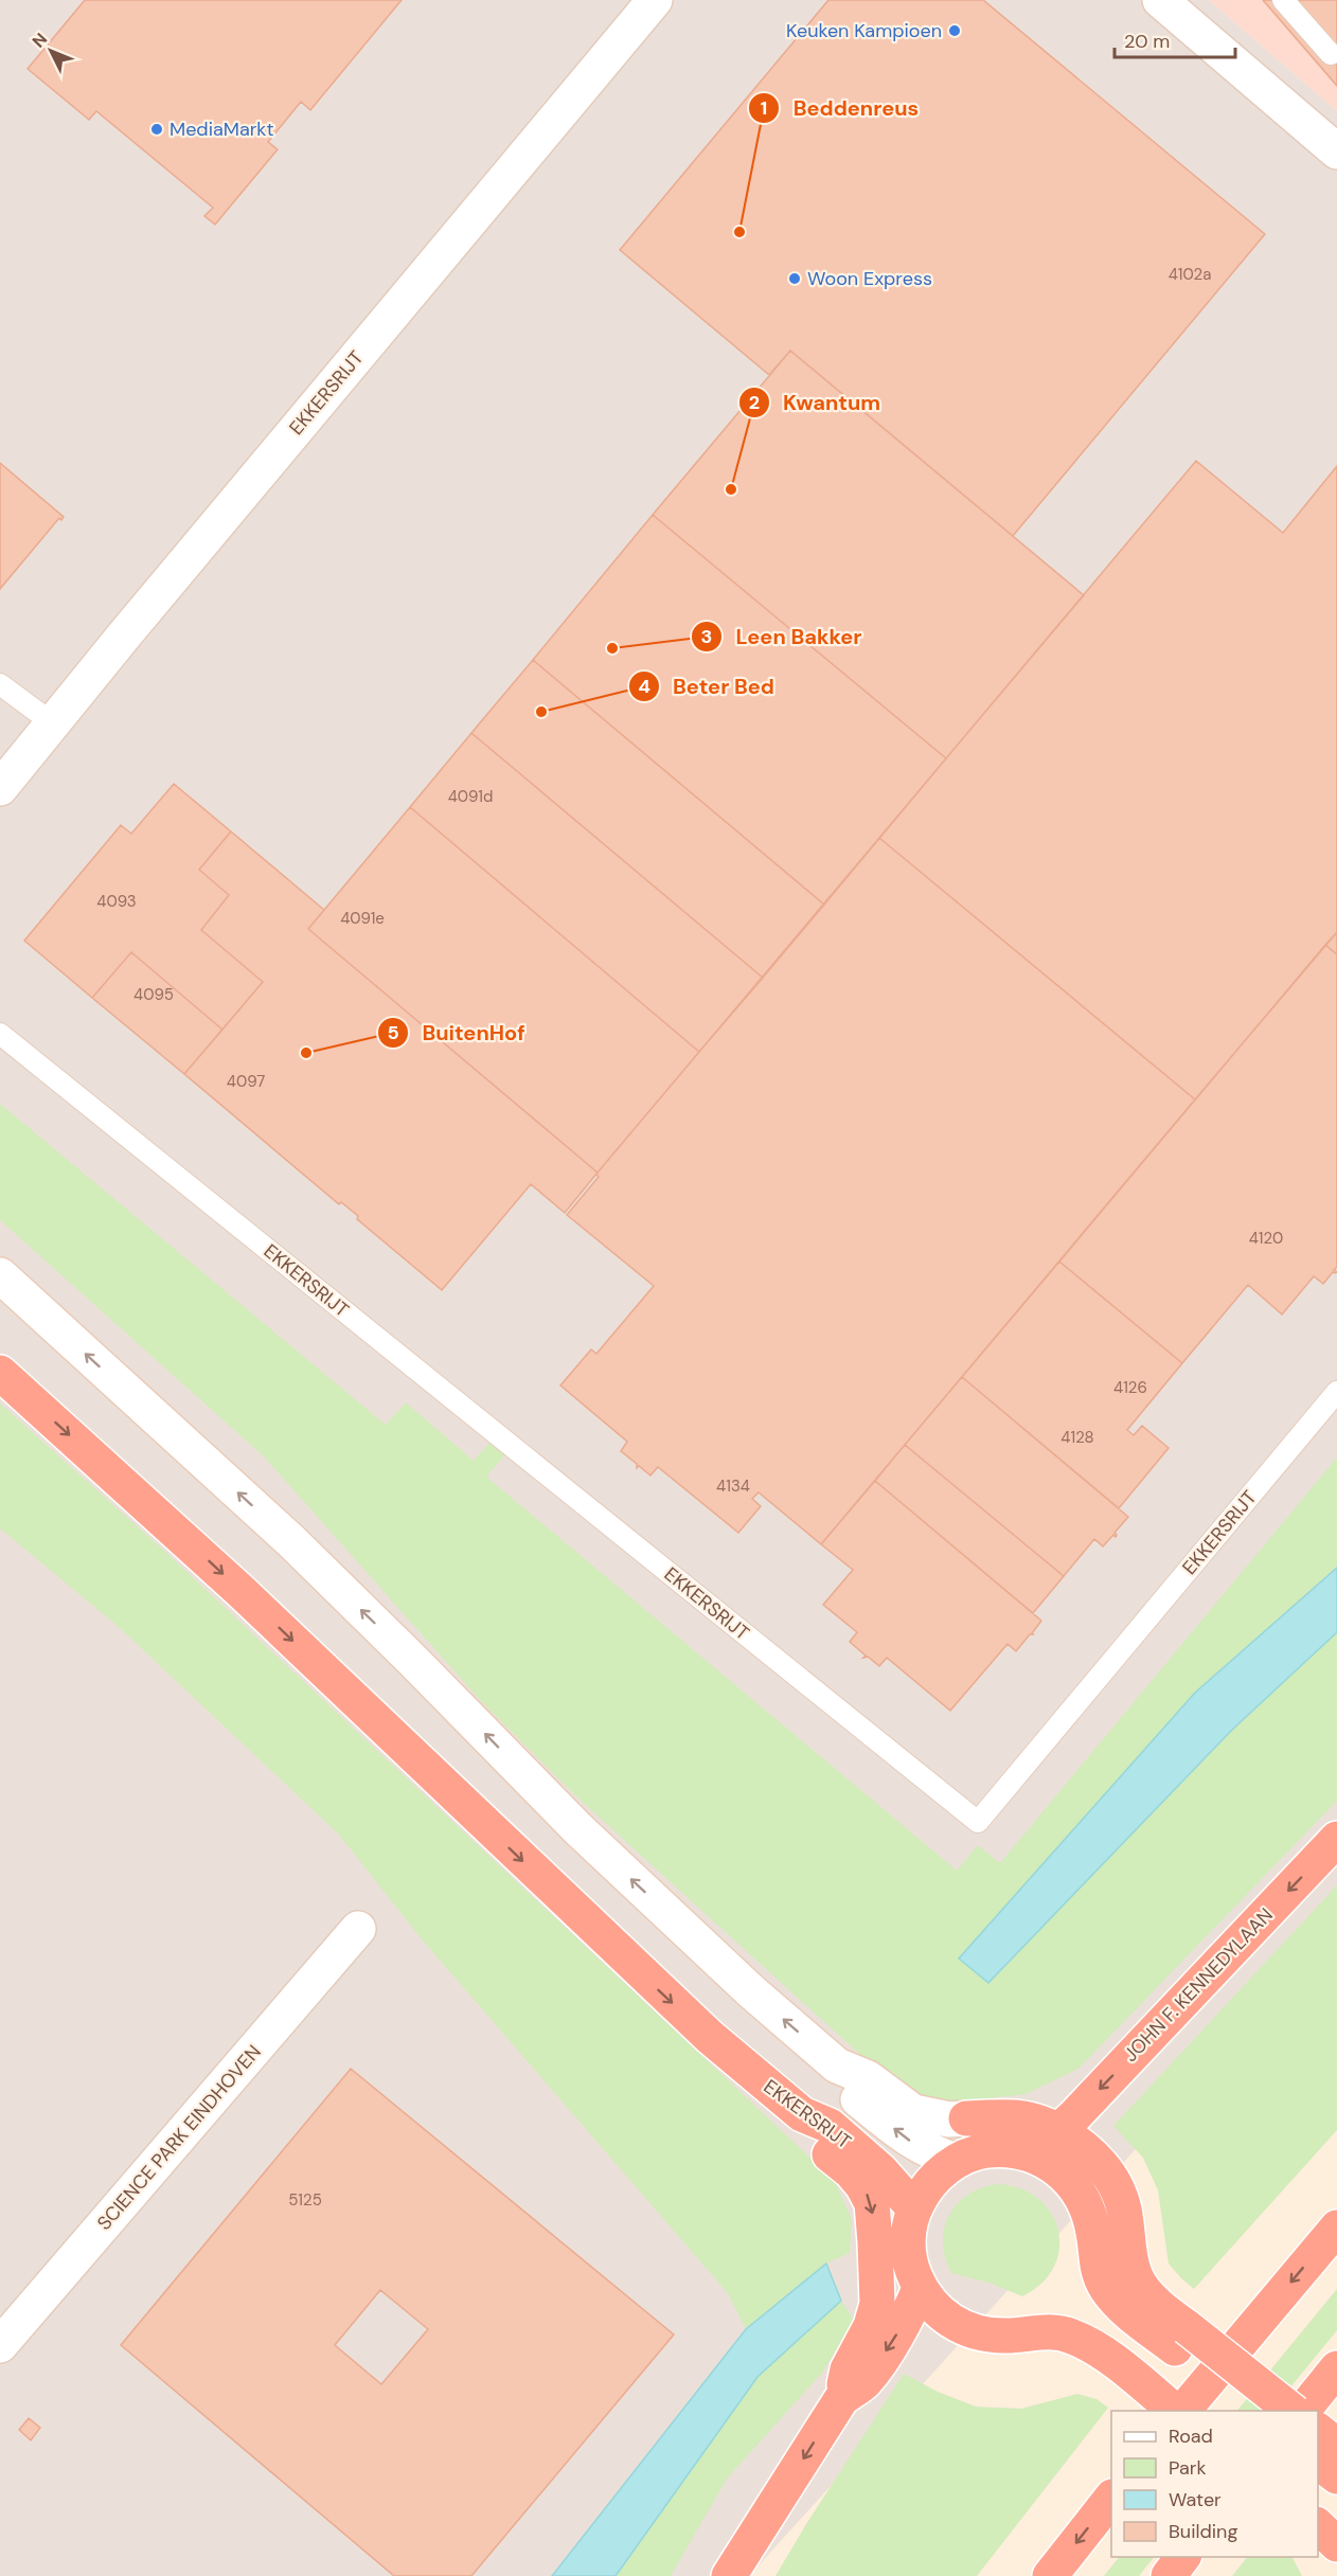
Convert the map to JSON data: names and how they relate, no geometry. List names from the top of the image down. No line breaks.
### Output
{"streets":{"highway":["EKKERSRIJT","JOHN F. KENNEDYLAAN"],"street":["SCIENCE PARK EINDHOVEN"]},"places":["Keuken Kampioen","MediaMarkt","Beddenreus","Woon Express","Kwantum","Leen Bakker","Beter Bed","BuitenHof"],"house_numbers":["4102a","4091d","4093","4091e","4095","4097","4120","4126","4128","4134","5125"],"legend":["Road","Park","Water","Building"],"scale_bar":"20 m","north":"top left"}
